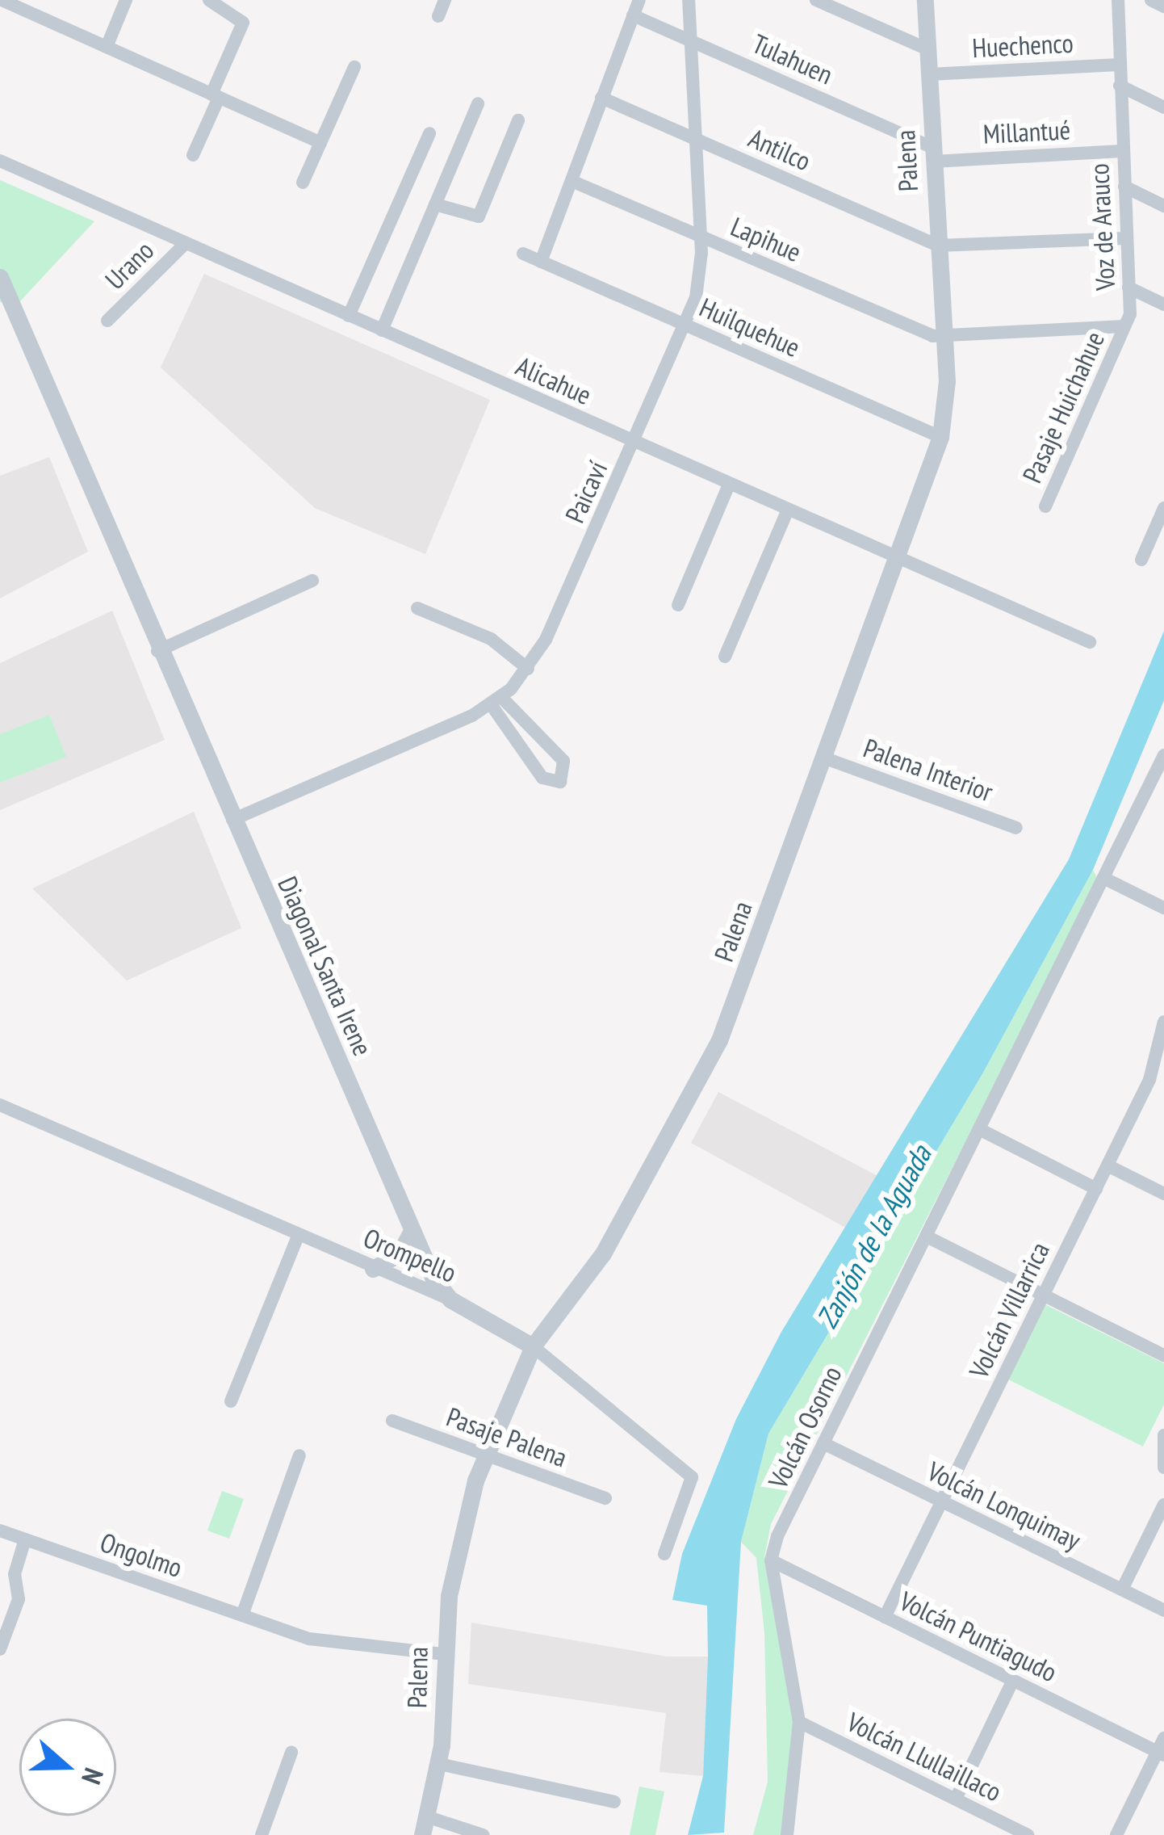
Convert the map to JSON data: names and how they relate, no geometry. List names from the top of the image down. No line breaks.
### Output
{"streets":{"street":["Huechenco","Tulahuen","Millantué","Antilco","Palena","Voz de Arauco","Lapihue","Urano","Huilquehue","Alicahue","Pasaje Huichahue","Paicaví","Palena Interior","Diagonal Santa Irene","Orompello","Volcán Villarrica","Volcán Osorno","Pasaje Palena","Volcán Lonquimay","Ongolmo","Volcán Puntiagudo","Volcán Llullaillaco"]},"crossings":[["Huechenco","Palena"],["Huechenco","Voz de Arauco"],["Tulahuen","Millantué"],["Tulahuen","Palena"],["Tulahuen","Paicaví"],["Millantué","Palena"],["Millantué","Voz de Arauco"],["Antilco","Palena"],["Antilco","Paicaví"],["Palena","Voz de Arauco"],["Palena","Lapihue"],["Palena","Huilquehue"],["Palena","Alicahue"],["Palena","Palena Interior"],["Palena","Orompello"],["Palena","Pasaje Palena"],["Palena","Ongolmo"],["Voz de Arauco","Lapihue"],["Voz de Arauco","Pasaje Huichahue"],["Lapihue","Paicaví"],["Urano","Alicahue"],["Huilquehue","Paicaví"],["Alicahue","Paicaví"],["Paicaví","Diagonal Santa Irene"],["Diagonal Santa Irene","Orompello"],["Volcán Villarrica","Volcán Lonquimay"],["Volcán Villarrica","Volcán Puntiagudo"],["Volcán Osorno","Volcán Lonquimay"],["Volcán Osorno","Volcán Puntiagudo"]],"water":["Zanjón de la Aguada"],"north":"right"}
